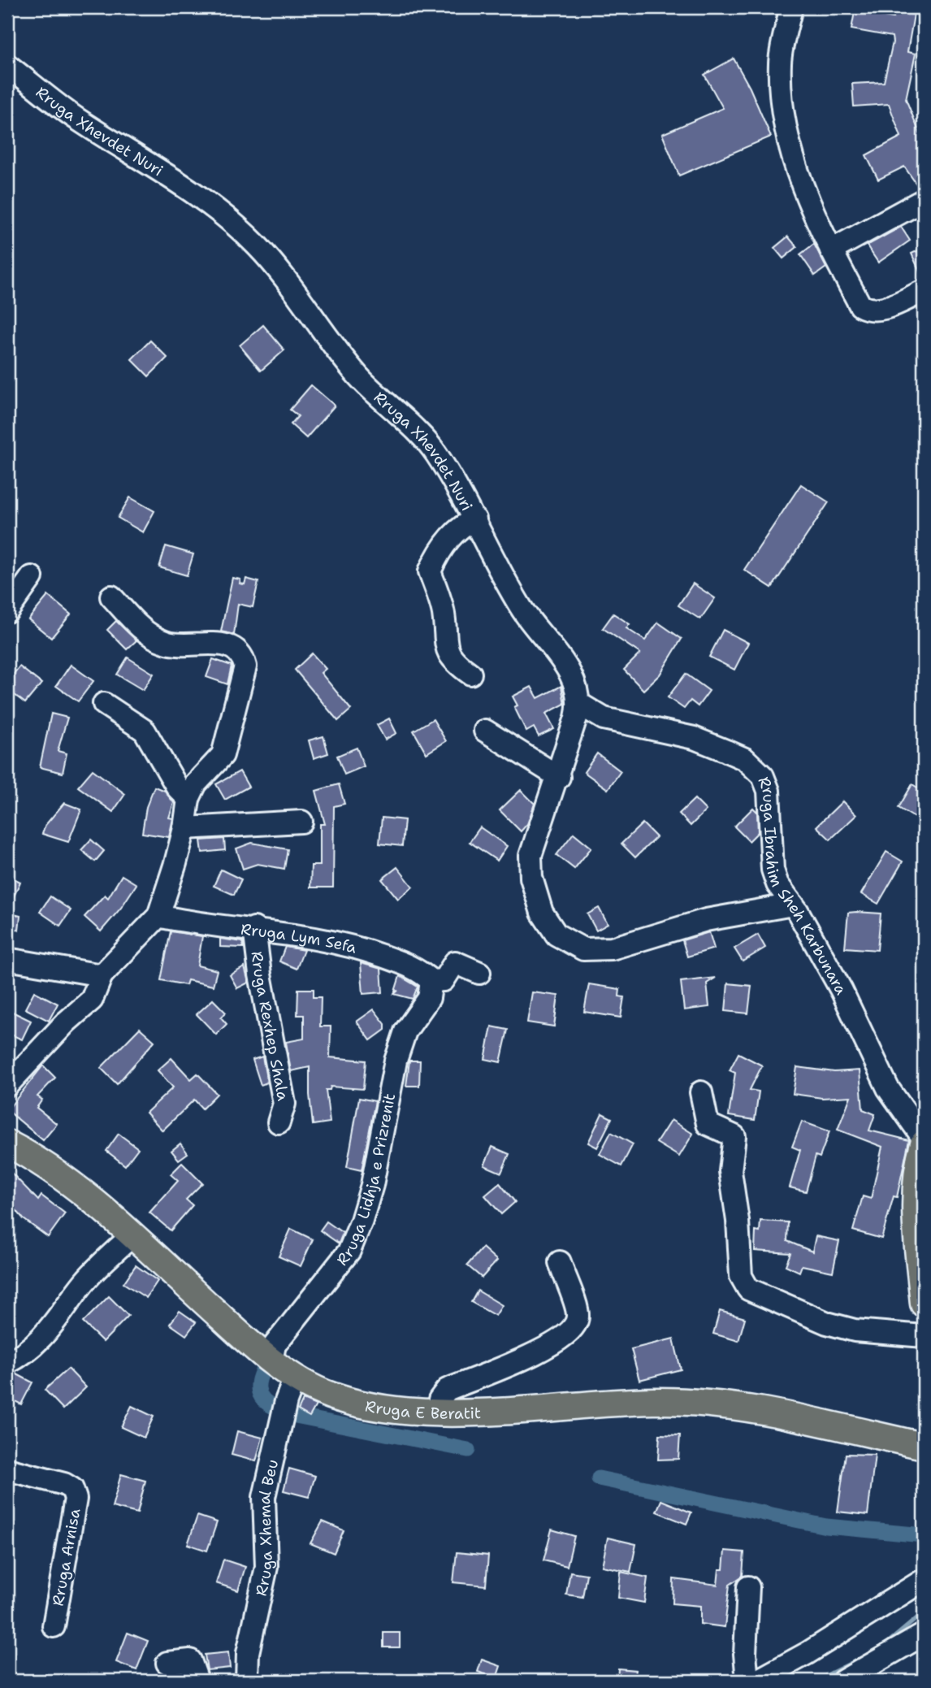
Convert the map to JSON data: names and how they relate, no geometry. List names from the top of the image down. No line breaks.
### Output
{"streets":{"main road":["Rruga E Beratit"],"street":["Rruga Xhevdet Nuri","Rruga Ibrahim Sheh Karbunara","Rruga Lym Sefa","Rruga Rexhep Shala","Rruga Lidhja e Prizrenit","Rruga Xhemal Beu","Rruga Arnisa"]},"crossings":[["Rruga Xhevdet Nuri","Rruga Ibrahim Sheh Karbunara"],["Rruga Lym Sefa","Rruga Rexhep Shala"],["Rruga Lym Sefa","Rruga Lidhja e Prizrenit"],["Rruga Lidhja e Prizrenit","Rruga E Beratit"],["Rruga E Beratit","Rruga Xhemal Beu"]]}
